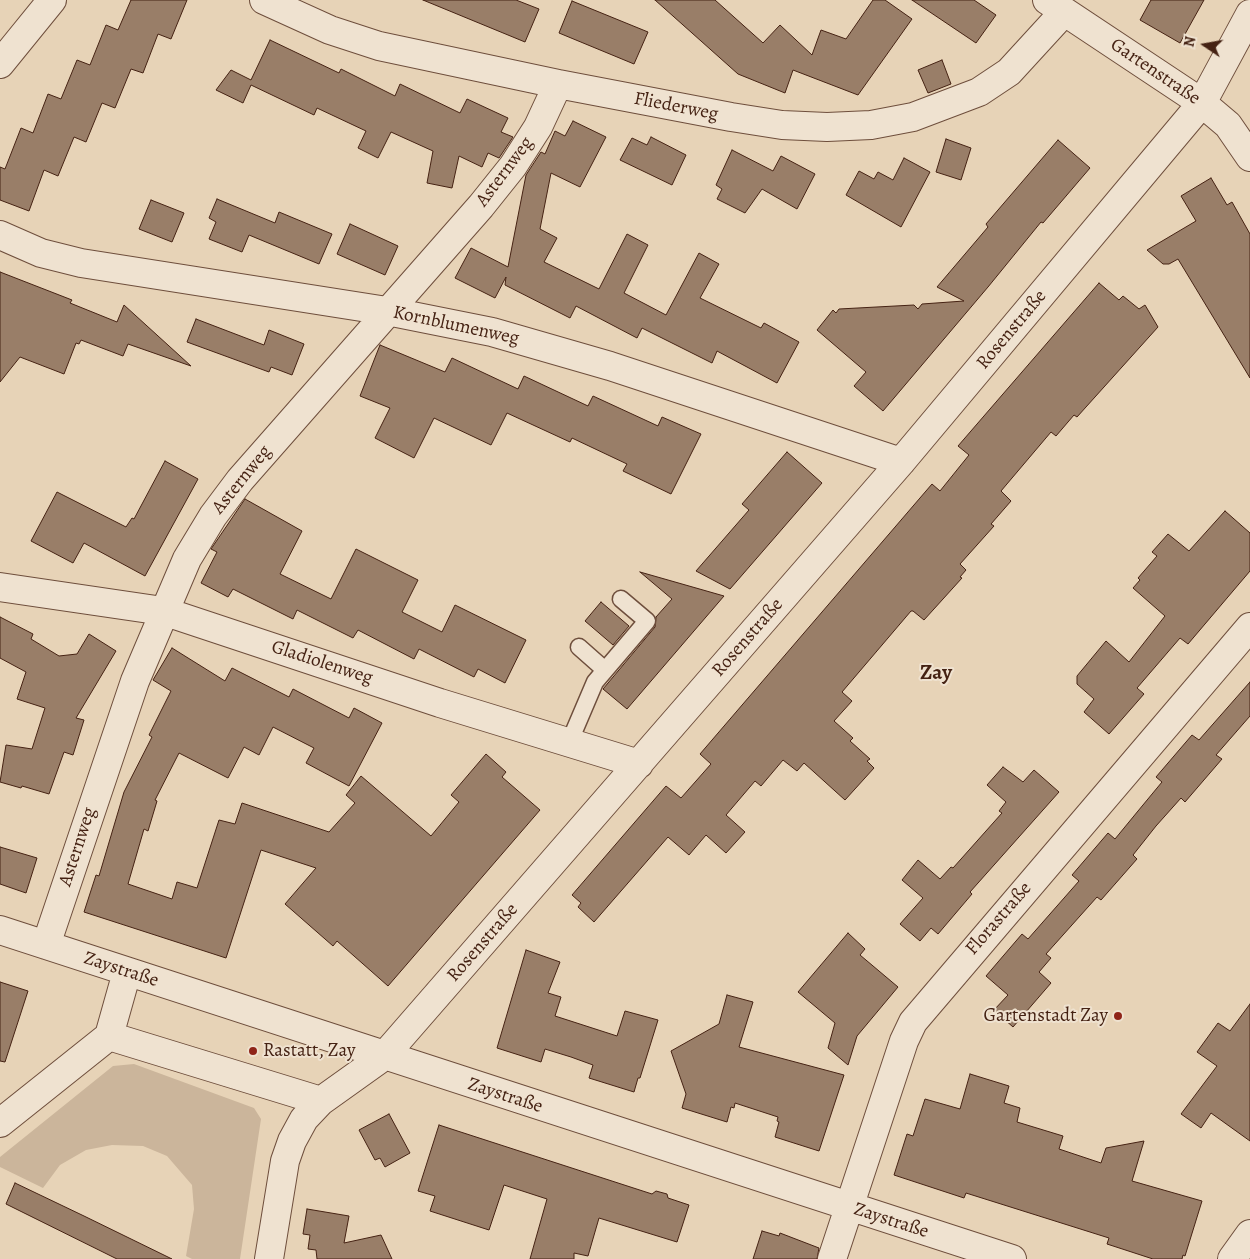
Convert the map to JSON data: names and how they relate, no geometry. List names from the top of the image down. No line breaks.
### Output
{"streets":{"street":["Gartenstraße","Fliederweg","Asternweg","Kornblumenweg","Rosenstraße","Gladiolenweg","Florastraße","Zaystraße"]},"crossings":[["Gartenstraße","Fliederweg"],["Gartenstraße","Rosenstraße"],["Fliederweg","Asternweg"],["Asternweg","Kornblumenweg"],["Asternweg","Gladiolenweg"],["Asternweg","Zaystraße"],["Kornblumenweg","Rosenstraße"],["Rosenstraße","Gladiolenweg"],["Rosenstraße","Zaystraße"],["Florastraße","Zaystraße"]],"districts":["Zay"],"places":["Gartenstadt Zay","Rastatt, Zay"],"north":"left"}
